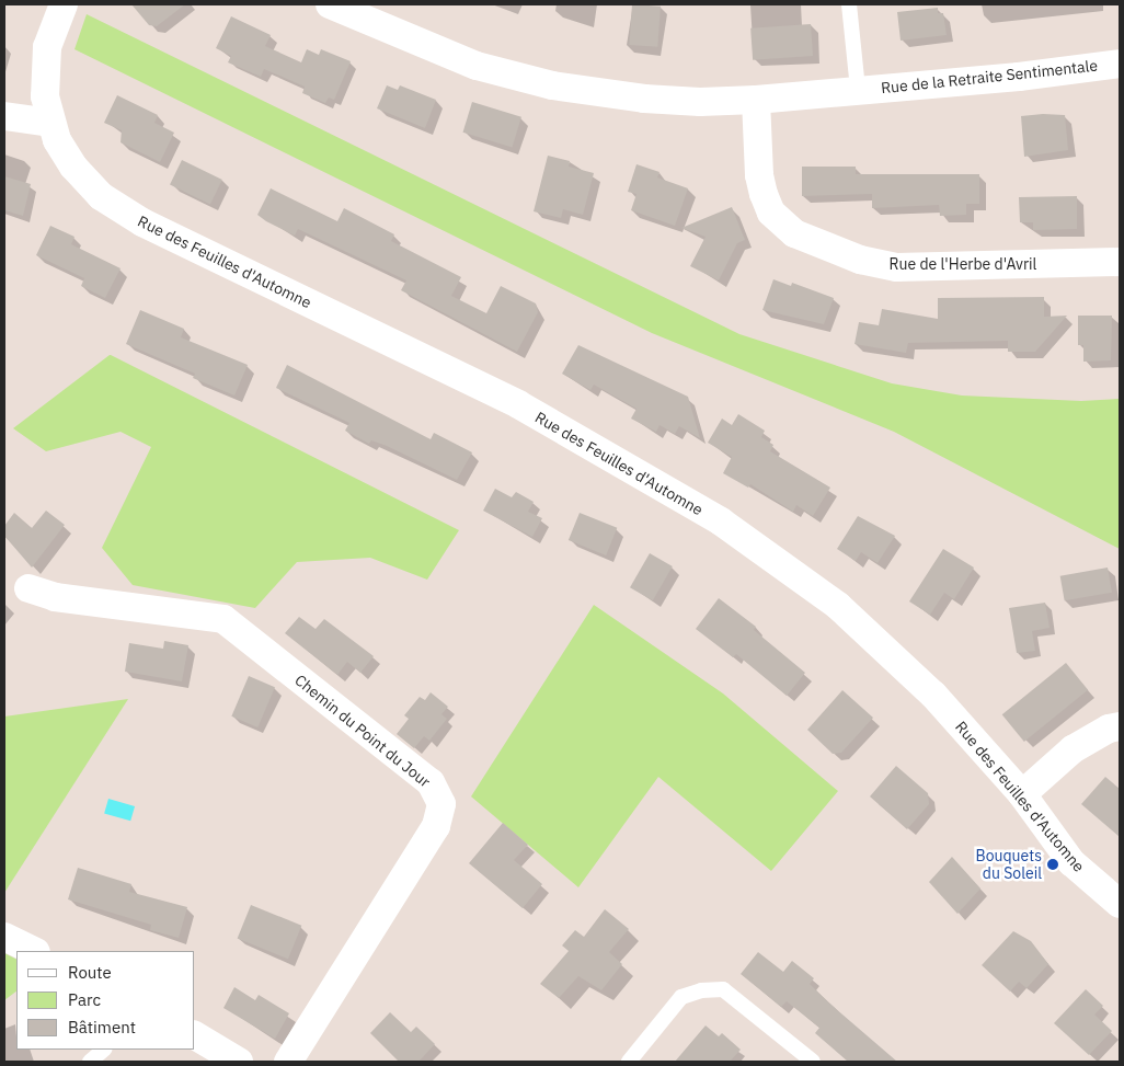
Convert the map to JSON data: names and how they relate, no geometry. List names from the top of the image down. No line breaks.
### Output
{"streets":{"street":["Rue de la Retraite Sentimentale","Rue des Feuilles d'Automne","Rue de l'Herbe d'Avril","Chemin du Point du Jour"]},"crossings":[["Rue de la Retraite Sentimentale","Rue de l'Herbe d'Avril"]],"places":["Bouquets du Soleil"],"legend":["Route","Parc","Bâtiment"]}
